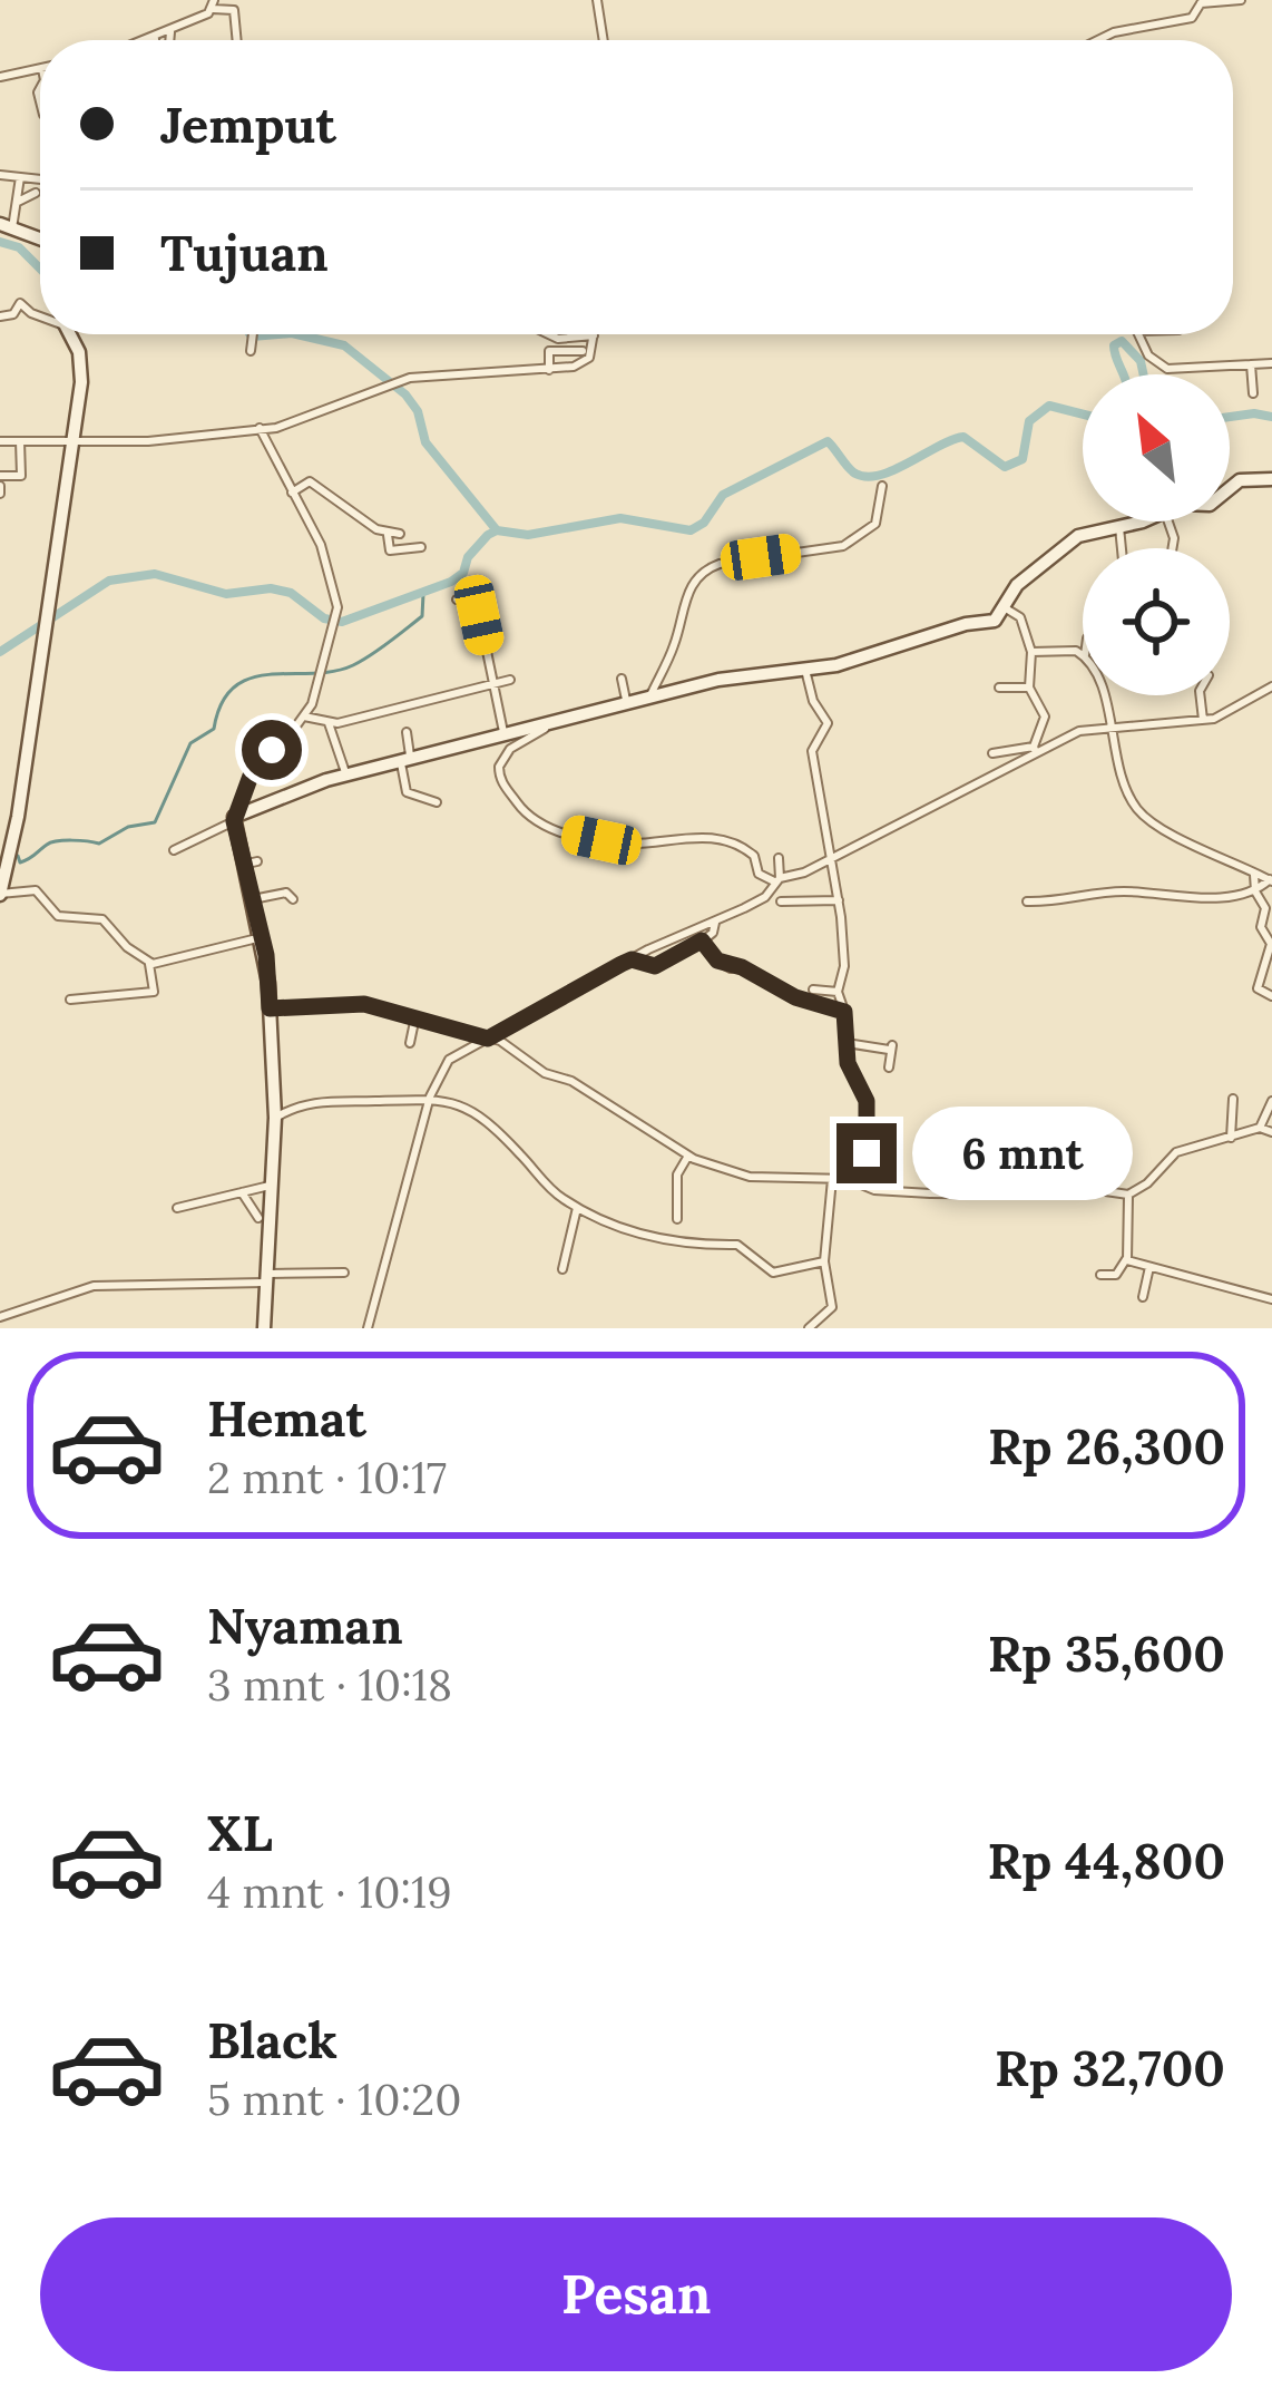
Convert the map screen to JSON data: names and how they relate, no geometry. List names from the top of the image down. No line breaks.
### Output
{"north":"top left","page":{"banner":["Jemput","Tujuan"],"bubble":"6 mnt","list":[{"name":"Hemat","note":"2 mnt · 10:17","value":"Rp 26,300"},{"name":"Nyaman","note":"3 mnt · 10:18","value":"Rp 35,600"},{"name":"XL","note":"4 mnt · 10:19","value":"Rp 44,800"},{"name":"Black","note":"5 mnt · 10:20","value":"Rp 32,700"}],"buttons":"Pesan"}}
